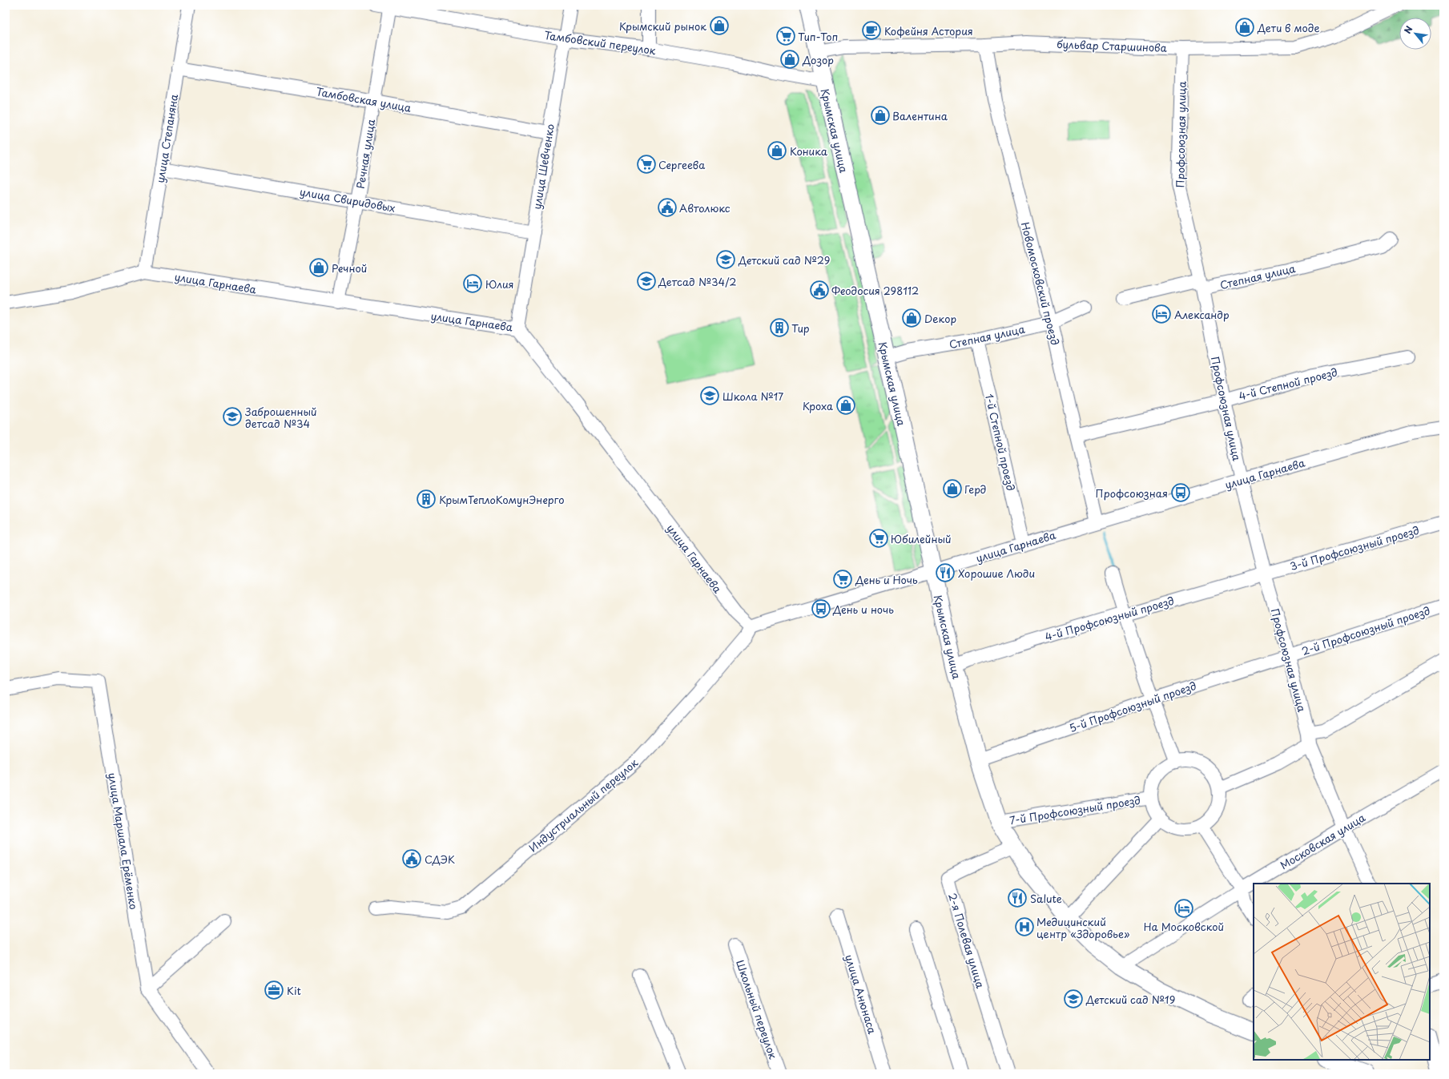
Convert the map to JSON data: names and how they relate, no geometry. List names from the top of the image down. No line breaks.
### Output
{"streets":{"main road":["Крымская улица"],"street":["Тамбовский переулок","бульвар Старшинова","Тамбовская улица","Профсоюзная улица","улица Степаняна","Речная улица","улица Шевченко","улица Свиридовых","Степная улица","улица Гарнаева","Новомосковский проезд","4-й Степной проезд","1-й Степной проезд","3-й Профсоюзный проезд","4-й Профсоюзный проезд","2-й Профсоюзный проезд","5-й Профсоюзный проезд","Индустриальный переулок","7-й Профсоюзный проезд","улица Маршала Ерёменко","Московская улица","2-я Полевая улица","улица Анюнаса","Школьный переулок"]},"crossings":[["Тамбовский переулок","Крымская улица"],["Тамбовский переулок","Речная улица"],["Тамбовский переулок","улица Шевченко"],["бульвар Старшинова","Крымская улица"],["бульвар Старшинова","Профсоюзная улица"],["бульвар Старшинова","Новомосковский проезд"],["Тамбовская улица","улица Степаняна"],["Тамбовская улица","Речная улица"],["Тамбовская улица","улица Шевченко"],["Крымская улица","Степная улица"],["Крымская улица","улица Гарнаева"],["Крымская улица","4-й Профсоюзный проезд"],["Крымская улица","5-й Профсоюзный проезд"],["Крымская улица","7-й Профсоюзный проезд"],["Крымская улица","Московская улица"],["Крымская улица","2-я Полевая улица"],["Профсоюзная улица","Степная улица"],["Профсоюзная улица","улица Гарнаева"],["Профсоюзная улица","4-й Степной проезд"],["Профсоюзная улица","3-й Профсоюзный проезд"],["Профсоюзная улица","4-й Профсоюзный проезд"],["Профсоюзная улица","2-й Профсоюзный проезд"],["Профсоюзная улица","5-й Профсоюзный проезд"],["Профсоюзная улица","Московская улица"],["улица Степаняна","улица Свиридовых"],["улица Степаняна","улица Гарнаева"],["Речная улица","улица Свиридовых"],["Речная улица","улица Гарнаева"],["улица Шевченко","улица Свиридовых"],["улица Шевченко","улица Гарнаева"],["Степная улица","Новомосковский проезд"],["Степная улица","1-й Степной проезд"],["улица Гарнаева","Новомосковский проезд"],["улица Гарнаева","1-й Степной проезд"],["улица Гарнаева","Индустриальный переулок"],["Новомосковский проезд","4-й Степной проезд"],["3-й Профсоюзный проезд","4-й Профсоюзный проезд"],["2-й Профсоюзный проезд","5-й Профсоюзный проезд"]],"places":{"shop":["Крымский рынок","Дети в моде","Дозор","Валентина","Коника","Речной","Dекор","Кроха","Герд"],"cafe":["Кофейня Астория"],"supermarket":["Тип-Топ","Сергеева","Юбилейный","День и Ночь"],"public building":["Автолюкс","Феодосия 298112","СДЭК"],"school or university":["Детский сад №29","Детсад №34/2","Школа №17","Заброшенный детсад №34","Детский сад №19"],"hotel":["Юлия","Александр","На Московской"],"building":["Тир","КрымТеплоКомунЭнерго"],"bus stop":["Профсоюзная","День и ночь"],"restaurant":["Хорошие Люди","Salute"],"hospital":["Медицинский центр «Здоровье»"],"office":["Kit"]},"north":"top left"}
